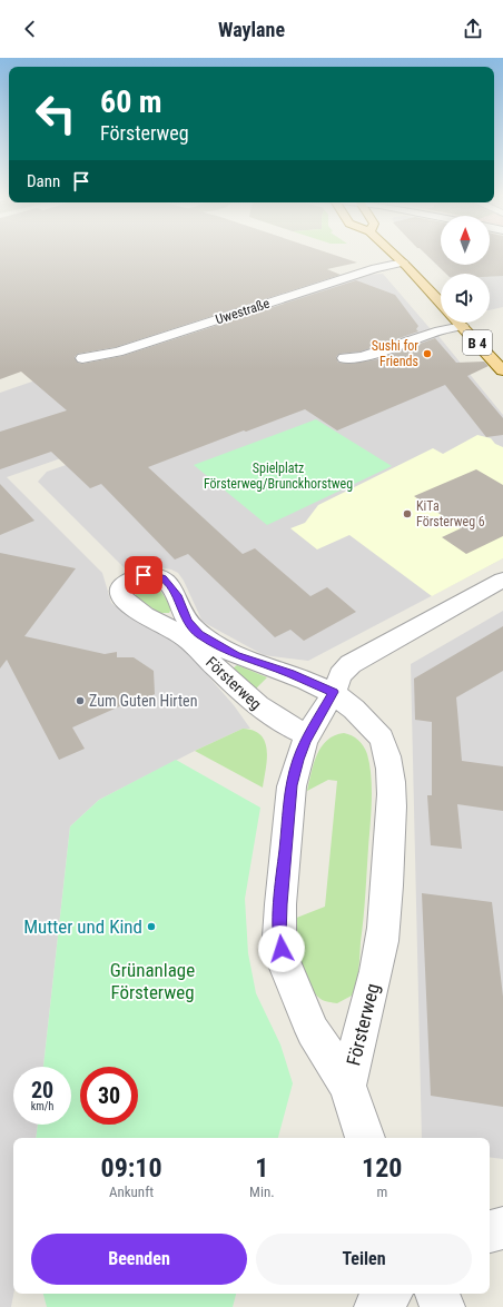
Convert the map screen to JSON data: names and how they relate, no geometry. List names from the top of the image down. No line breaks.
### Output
{"streets":{"main road":["B 4"],"street":["Uwestraße","Försterweg"]},"parks":["Spielplatz Försterweg/Brunckhorstweg","Grünanlage Försterweg"],"places":["Sushi for Friends","KiTa Försterweg 6","Zum Guten Hirten","Mutter und Kind"],"north":"top","page":{"header":"Waylane","turn":["60 m","Försterweg"],"then":"Dann","speed":"20 km/h","limit":"30","eta":["09:10","Ankunft","1","Min.","120","m"],"buttons":["Beenden","Teilen"]}}
